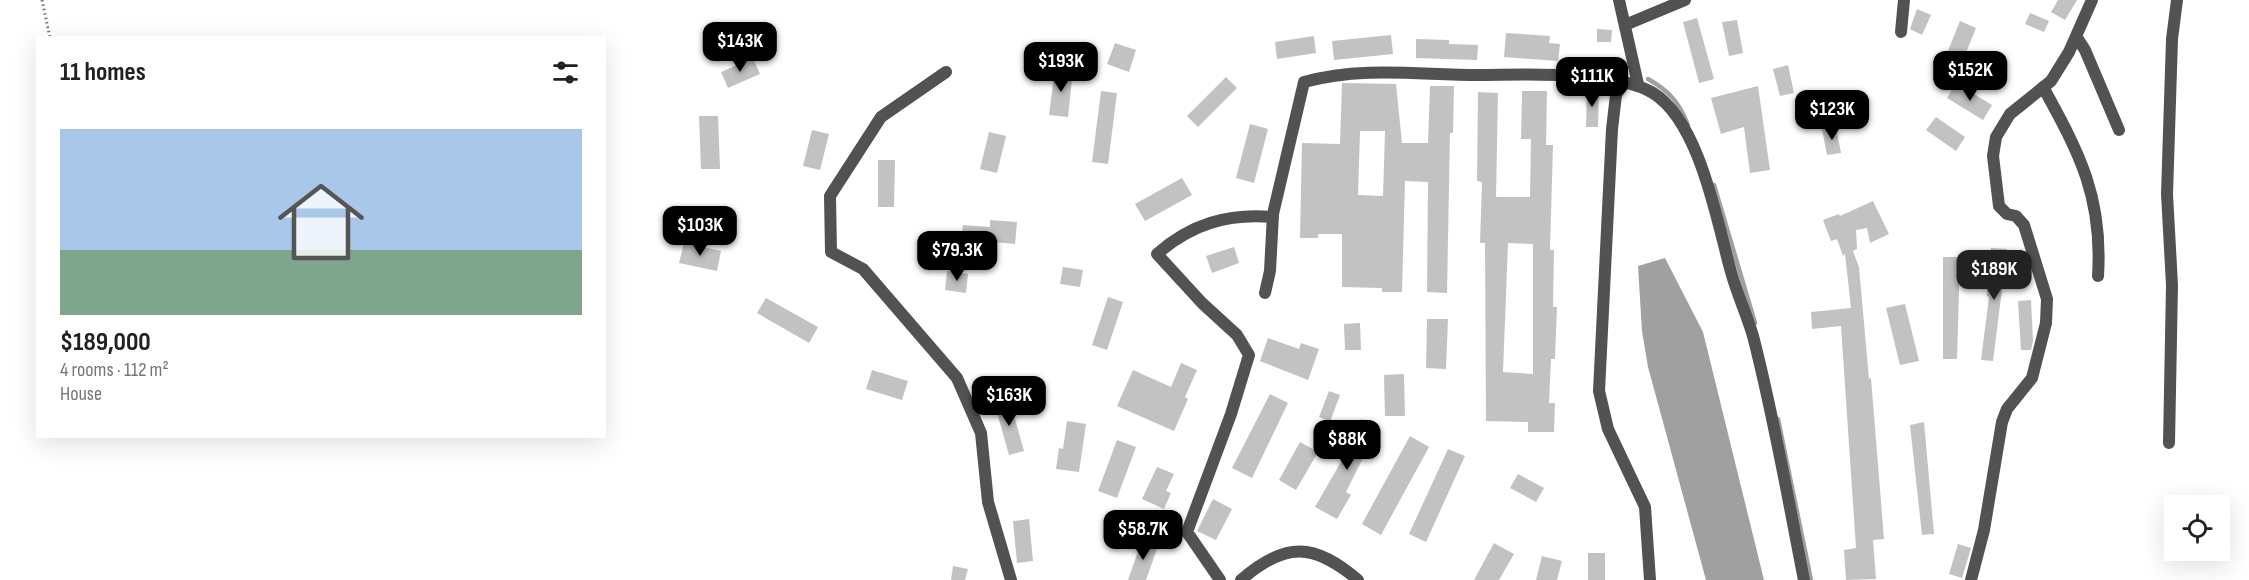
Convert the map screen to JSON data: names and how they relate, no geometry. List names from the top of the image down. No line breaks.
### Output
{"page":{"price":["$143K","$193K","$152K","$111K","$123K","$103K","$79.3K","$189K","$163K","$88K","$58.7K"],"heading":"11 homes","list":[{"name":"$189,000","note":"4 rooms · 112 m² · House"}]}}
